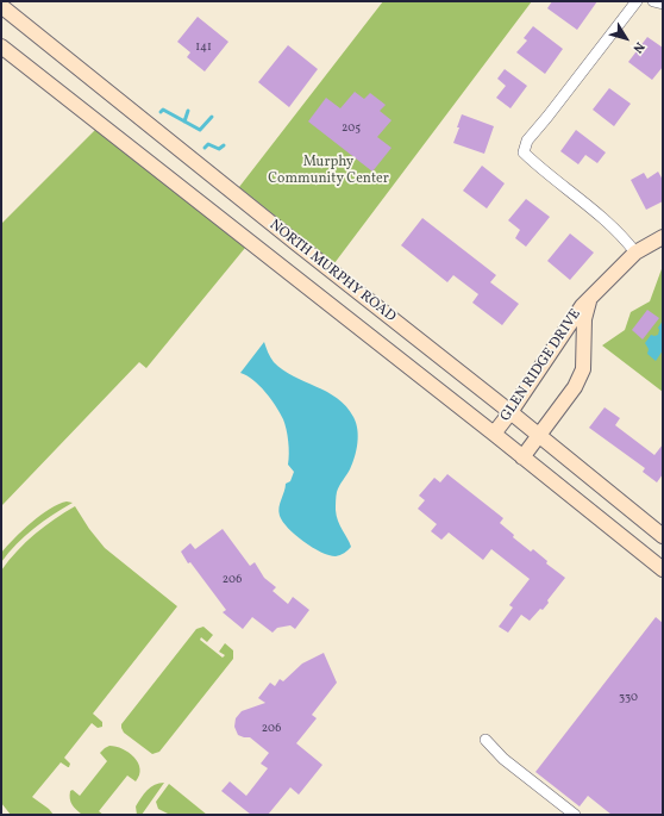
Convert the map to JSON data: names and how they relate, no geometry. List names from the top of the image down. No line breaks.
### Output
{"streets":{"main road":["NORTH MURPHY ROAD","GLEN RIDGE DRIVE"]},"crossings":[["NORTH MURPHY ROAD","GLEN RIDGE DRIVE"]],"parks":["Murphy Community Center"],"house_numbers":["141","205","206","330","206"],"north":"bottom right"}
